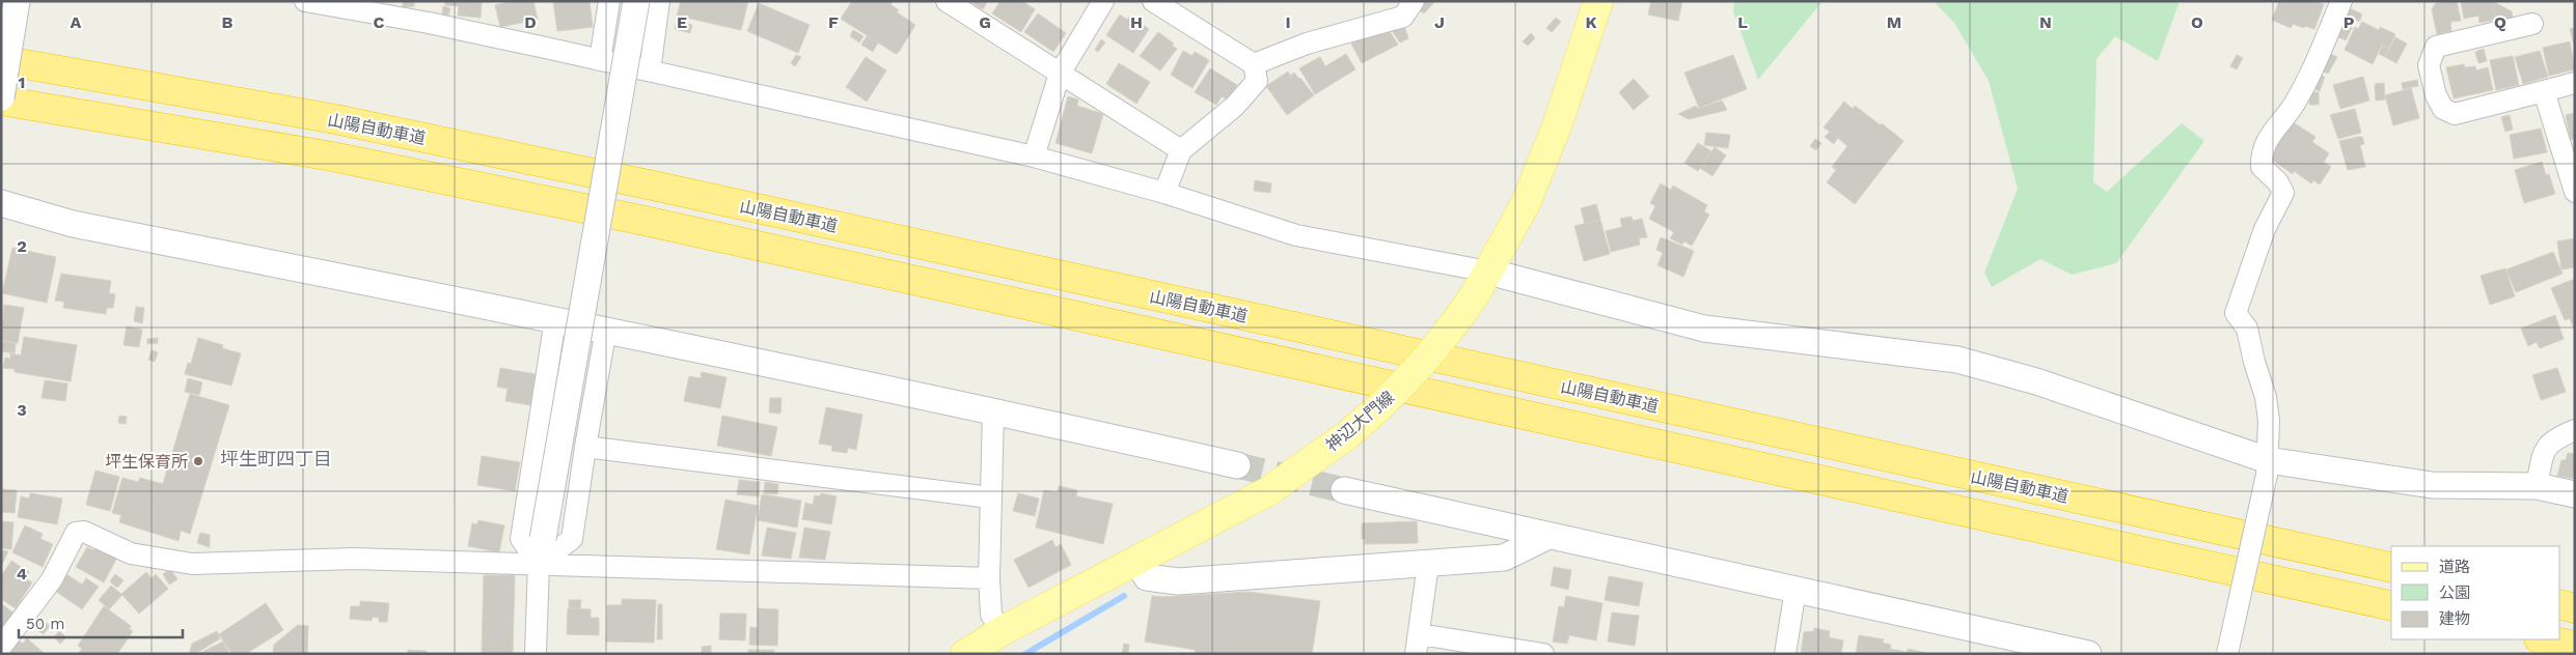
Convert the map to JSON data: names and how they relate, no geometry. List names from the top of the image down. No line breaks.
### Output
{"streets":{"highway":["山陽自動車道"],"main road":["神辺大門線"]},"districts":["坪生町四丁目"],"places":["坪生保育所"],"legend":["道路","公園","建物"],"scale_bar":"50 m","grid":{"columns":["A","B","C","D","E","F","G","H","I","J","K","L","M","N","O","P","Q"],"rows":["1","2","3","4"]}}
